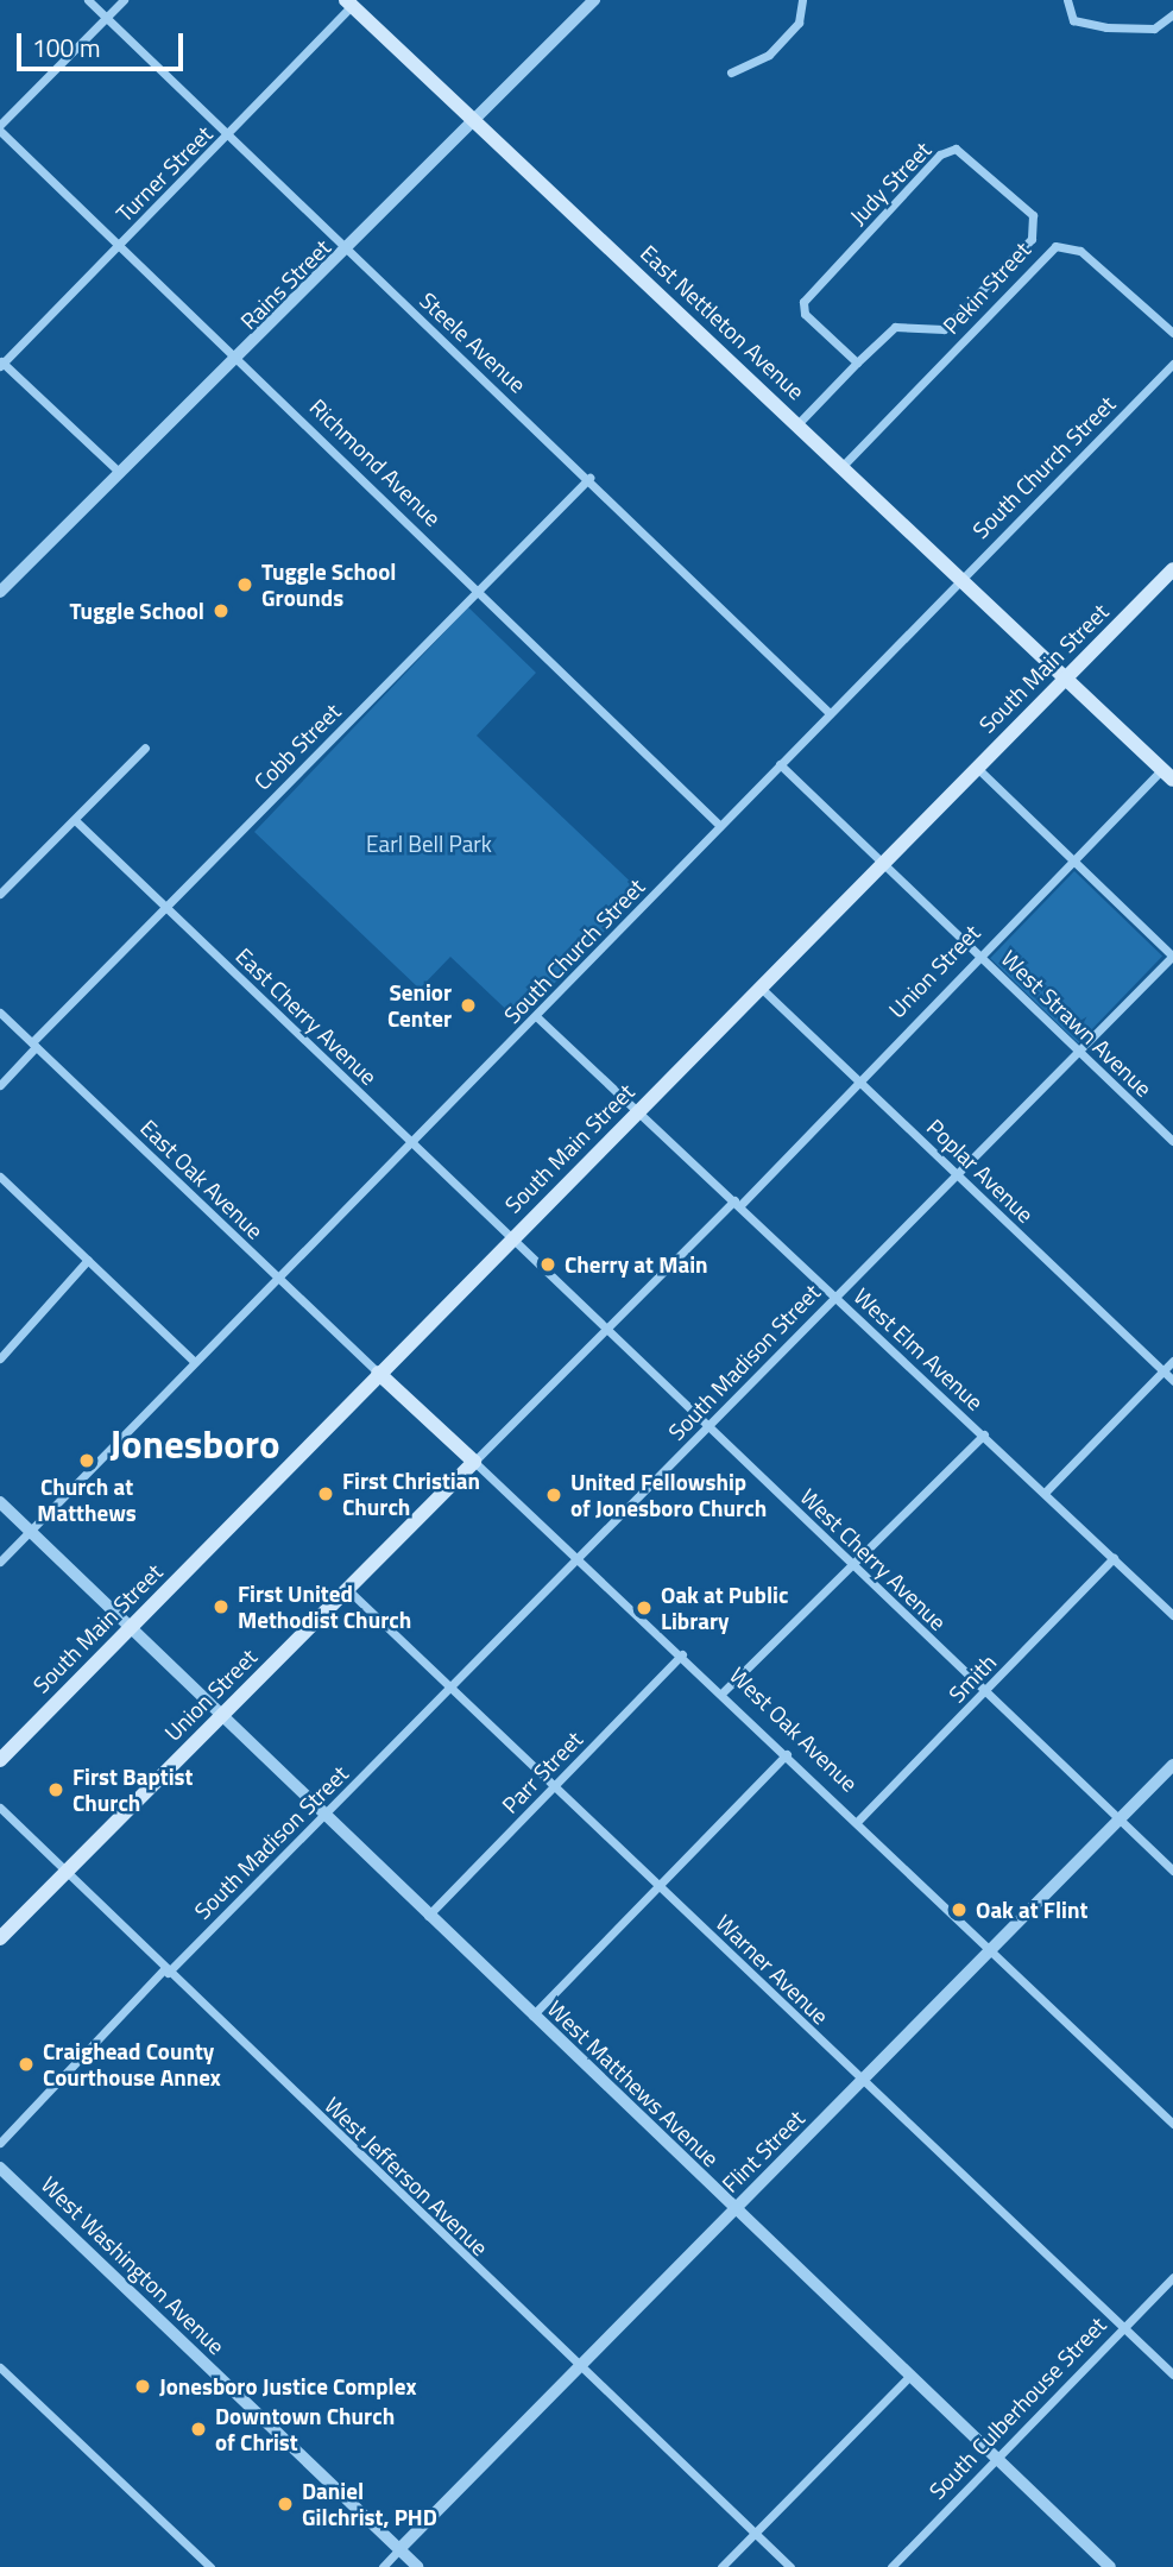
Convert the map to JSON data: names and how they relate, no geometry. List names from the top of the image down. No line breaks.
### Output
{"streets":{"main road":["East Nettleton Avenue","South Main Street","Union Street","West Oak Avenue"],"street":["Turner Street","Judy Street","Rains Street","Pekin Street","Steele Avenue","Richmond Avenue","South Church Street","Cobb Street","East Cherry Avenue","West Strawn Avenue","Poplar Avenue","East Oak Avenue","West Elm Avenue","South Madison Street","West Cherry Avenue","Smith","Parr Street","Warner Avenue","West Matthews Avenue","Flint Street","West Jefferson Avenue","West Washington Avenue","South Culberhouse Street"]},"crossings":[["Turner Street","East Nettleton Avenue"],["Turner Street","Steele Avenue"],["Turner Street","Richmond Avenue"],["Judy Street","East Nettleton Avenue"],["Rains Street","East Nettleton Avenue"],["Rains Street","Steele Avenue"],["Rains Street","Richmond Avenue"],["Pekin Street","East Nettleton Avenue"],["East Nettleton Avenue","South Church Street"],["East Nettleton Avenue","South Main Street"],["East Nettleton Avenue","Union Street"],["Steele Avenue","South Church Street"],["Steele Avenue","Cobb Street"],["Richmond Avenue","South Church Street"],["Richmond Avenue","Cobb Street"],["South Church Street","East Cherry Avenue"],["South Church Street","West Strawn Avenue"],["South Church Street","East Oak Avenue"],["South Church Street","West Elm Avenue"],["South Church Street","West Matthews Avenue"],["South Main Street","East Cherry Avenue"],["South Main Street","West Strawn Avenue"],["South Main Street","Poplar Avenue"],["South Main Street","East Oak Avenue"],["South Main Street","West Elm Avenue"],["South Main Street","West Cherry Avenue"],["South Main Street","West Oak Avenue"],["South Main Street","West Matthews Avenue"],["Cobb Street","East Cherry Avenue"],["Cobb Street","East Oak Avenue"],["Union Street","West Strawn Avenue"],["Union Street","Poplar Avenue"],["Union Street","West Elm Avenue"],["Union Street","West Cherry Avenue"],["Union Street","West Oak Avenue"],["Union Street","Warner Avenue"],["Union Street","West Matthews Avenue"],["Union Street","West Jefferson Avenue"],["East Cherry Avenue","West Cherry Avenue"],["West Strawn Avenue","South Madison Street"],["Poplar Avenue","South Madison Street"],["East Oak Avenue","West Oak Avenue"],["West Elm Avenue","South Madison Street"],["West Elm Avenue","Smith"],["South Madison Street","West Cherry Avenue"],["South Madison Street","West Oak Avenue"],["South Madison Street","Warner Avenue"],["South Madison Street","West Matthews Avenue"],["South Madison Street","West Jefferson Avenue"],["West Cherry Avenue","Smith"],["West Cherry Avenue","Flint Street"],["Smith","West Oak Avenue"],["West Oak Avenue","Parr Street"],["West Oak Avenue","Flint Street"],["Parr Street","Warner Avenue"],["Parr Street","West Matthews Avenue"],["Warner Avenue","Flint Street"],["Warner Avenue","South Culberhouse Street"],["West Matthews Avenue","Flint Street"],["West Matthews Avenue","South Culberhouse Street"],["Flint Street","West Jefferson Avenue"],["Flint Street","West Washington Avenue"]],"districts":["Jonesboro"],"parks":["Earl Bell Park"],"places":["Tuggle School Grounds","Tuggle School","Senior Center","Cherry at Main","Church at Matthews","First Christian Church","United Fellowship of Jonesboro Church","First United Methodist Church","Oak at Public Library","First Baptist Church","Oak at Flint","Craighead County Courthouse Annex","Jonesboro Justice Complex","Downtown Church of Christ","Daniel Gilchrist, PHD"],"scale_bar":"100 m"}
